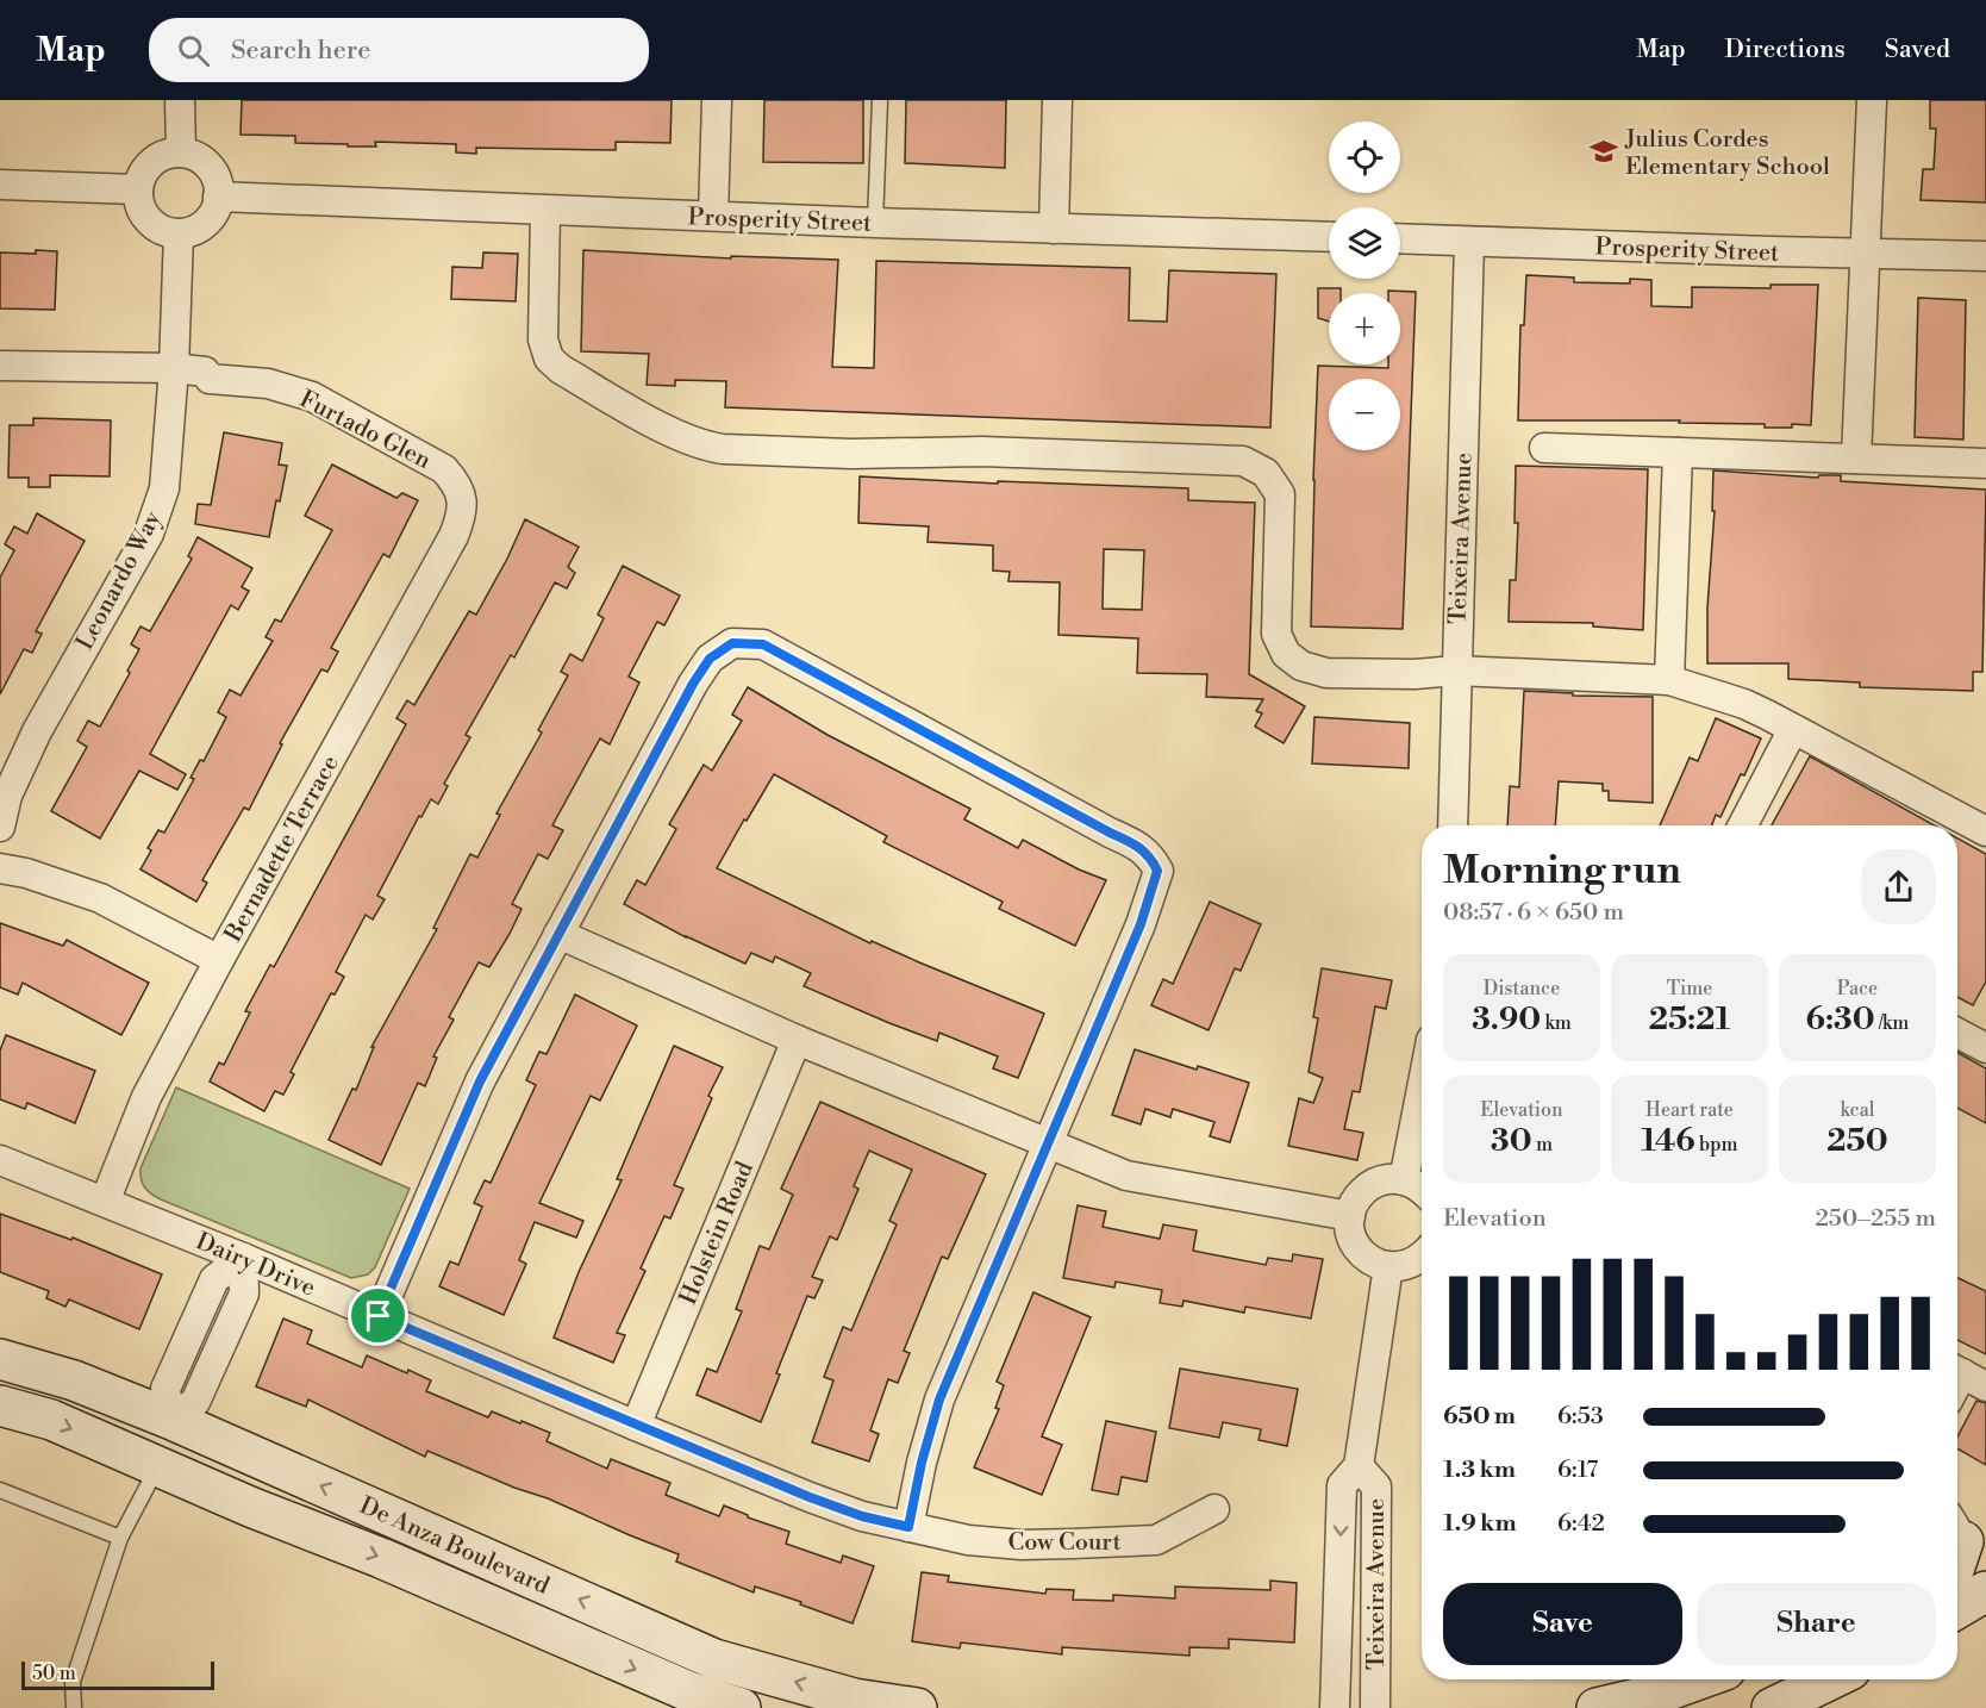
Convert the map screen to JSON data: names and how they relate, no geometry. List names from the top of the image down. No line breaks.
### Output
{"streets":{"street":["Prosperity Street","Furtado Glen","Teixeira Avenue","Leonardo Way","Bernadette Terrace","Holstein Road","Dairy Drive","Cow Court","De Anza Boulevard"]},"crossings":[["Prosperity Street","Teixeira Avenue"],["Prosperity Street","Leonardo Way"],["Furtado Glen","Leonardo Way"],["Furtado Glen","Bernadette Terrace"],["Bernadette Terrace","Dairy Drive"],["Holstein Road","Dairy Drive"],["Dairy Drive","Cow Court"]],"places":{"school or university":["Julius Cordes Elementary School"]},"scale_bar":"50 m","page":{"header":"Map","search":"Search here","nav":["Map","Directions","Saved"],"map_buttons":["+","−"],"heading":["Morning run","08:57 · 6 × 650 m"],"stats":[["Distance","3.90 km"],["Time","25:21"],["Pace","6:30 /km"],["Elevation","30 m"],["Heart rate","146 bpm"],["kcal","250"]],"chart":["Elevation","250–255 m"],"list":[{"name":"650 m","note":"6:53"},{"name":"1.3 km","note":"6:17"},{"name":"1.9 km","note":"6:42"}],"buttons":["Save","Share"],"scale":"50 m"}}
